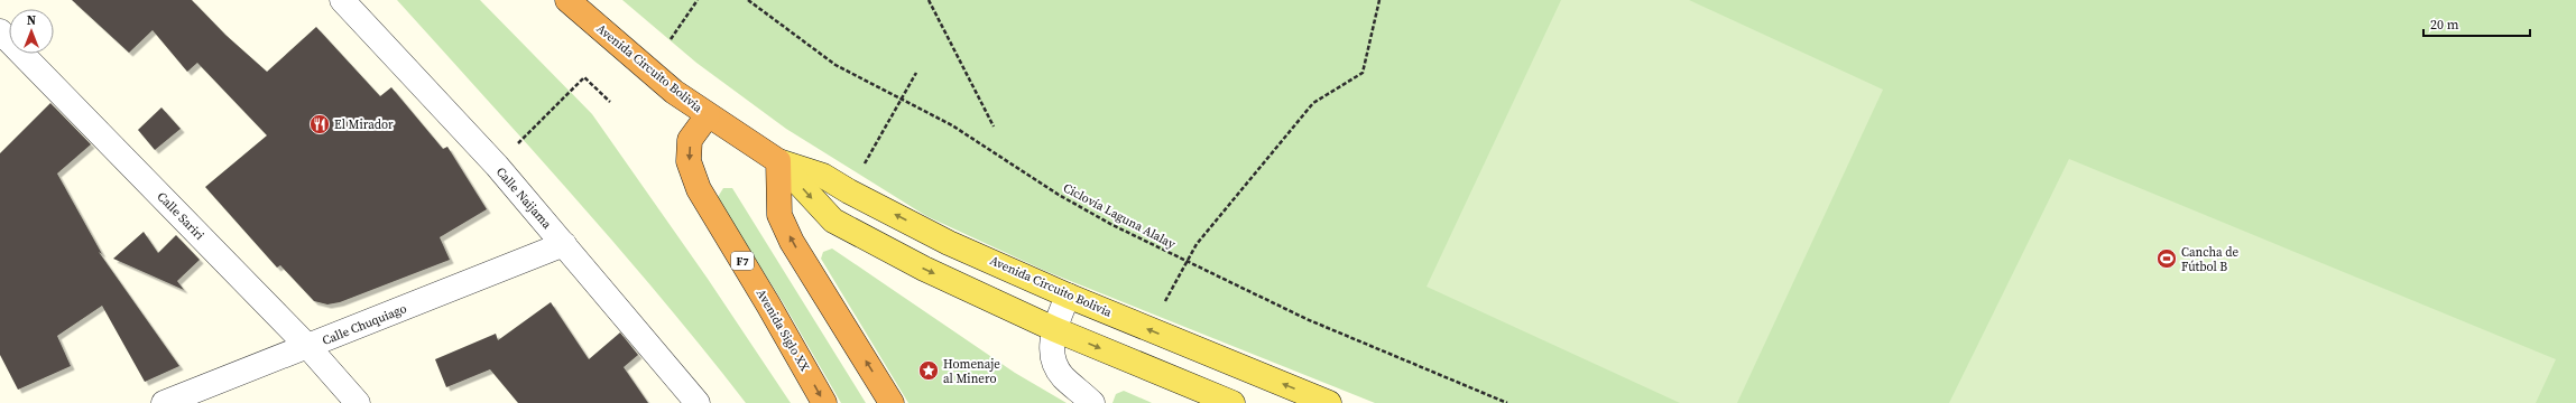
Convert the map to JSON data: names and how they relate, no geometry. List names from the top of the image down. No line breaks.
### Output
{"streets":{"highway":["Avenida Circuito Bolivia","F7","Avenida Siglo XX"],"street":["Calle Naijama","Calle Sariri","Calle Chuquiago"],"path":["Ciclovía Laguna Alalay"]},"crossings":[["Avenida Circuito Bolivia","Avenida Siglo XX"],["Calle Naijama","Calle Chuquiago"],["Calle Sariri","Calle Chuquiago"]],"places":{"restaurant":["El Mirador"],"sports":["Cancha de Fútbol B"],"place":["Homenaje al Minero"]},"scale_bar":"20 m","north":"top"}
